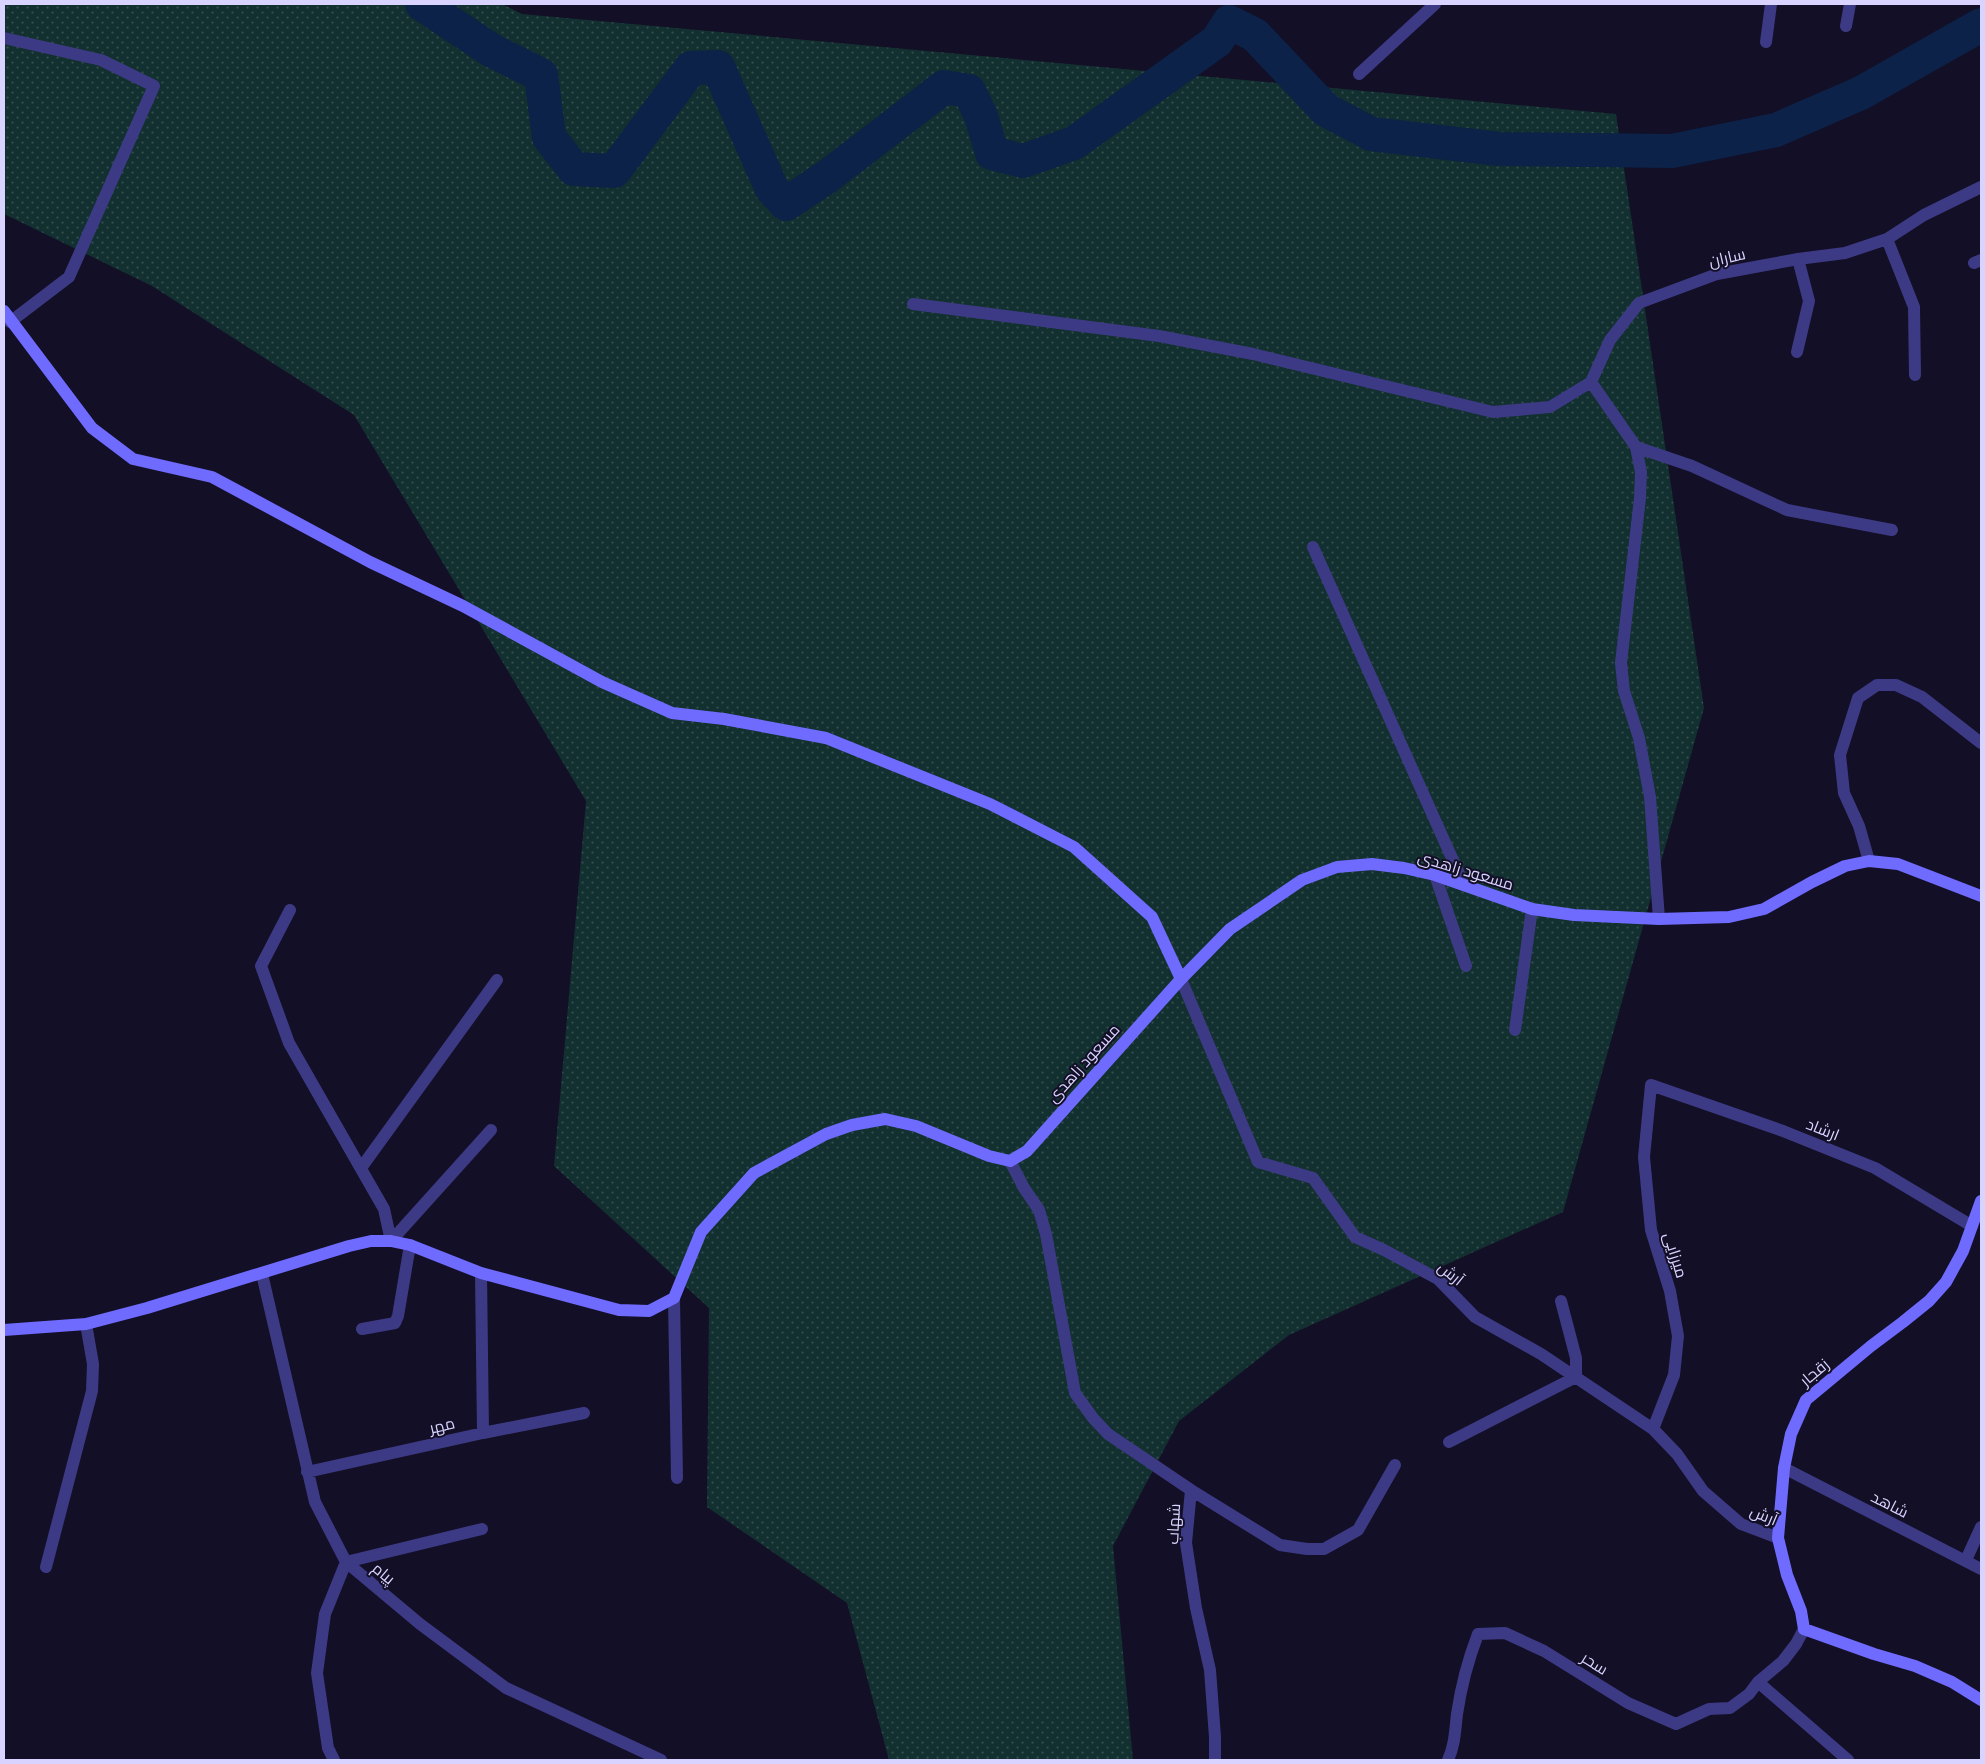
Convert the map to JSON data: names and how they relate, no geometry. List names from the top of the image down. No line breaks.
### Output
{"streets":{"street":["ساران","مسعود زاهدی","ارشاد","میرزایی","آرش","زقجار","مهر","شاهد","شهاب","پیام","سحر"]},"crossings":[["مسعود زاهدی","آرش"],["ارشاد","میرزایی"],["ارشاد","زقجار"],["میرزایی","آرش"],["آرش","زقجار"],["زقجار","شاهد"],["زقجار","سحر"],["مهر","پیام"]]}
